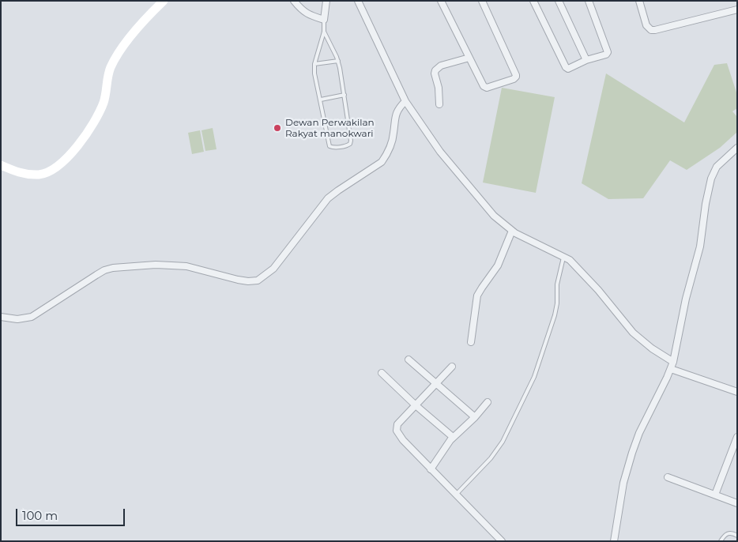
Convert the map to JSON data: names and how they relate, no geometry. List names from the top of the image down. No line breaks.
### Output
{"places":["Dewan Perwakilan Rakyat manokwari"],"scale_bar":"100 m"}
